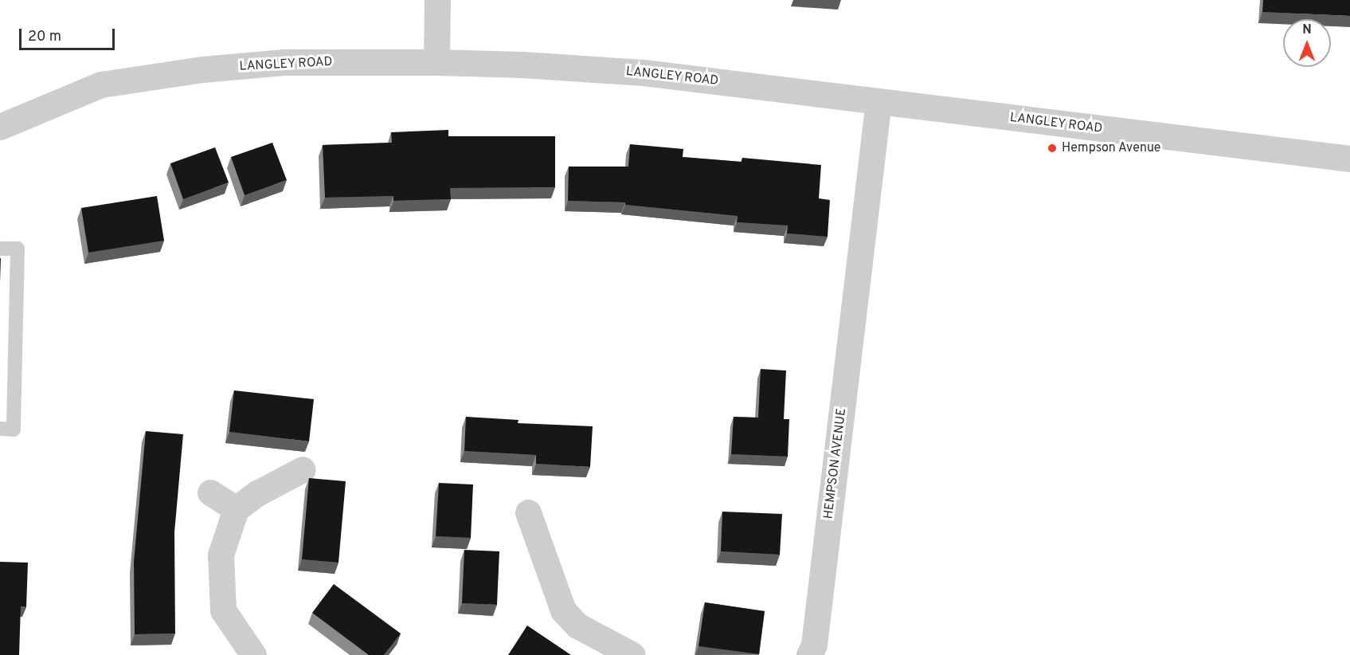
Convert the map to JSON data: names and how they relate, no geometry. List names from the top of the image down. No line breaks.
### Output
{"streets":{"street":["LANGLEY ROAD","HEMPSON AVENUE"]},"crossings":[["LANGLEY ROAD","HEMPSON AVENUE"]],"places":["Hempson Avenue"],"scale_bar":"20 m","north":"top"}
